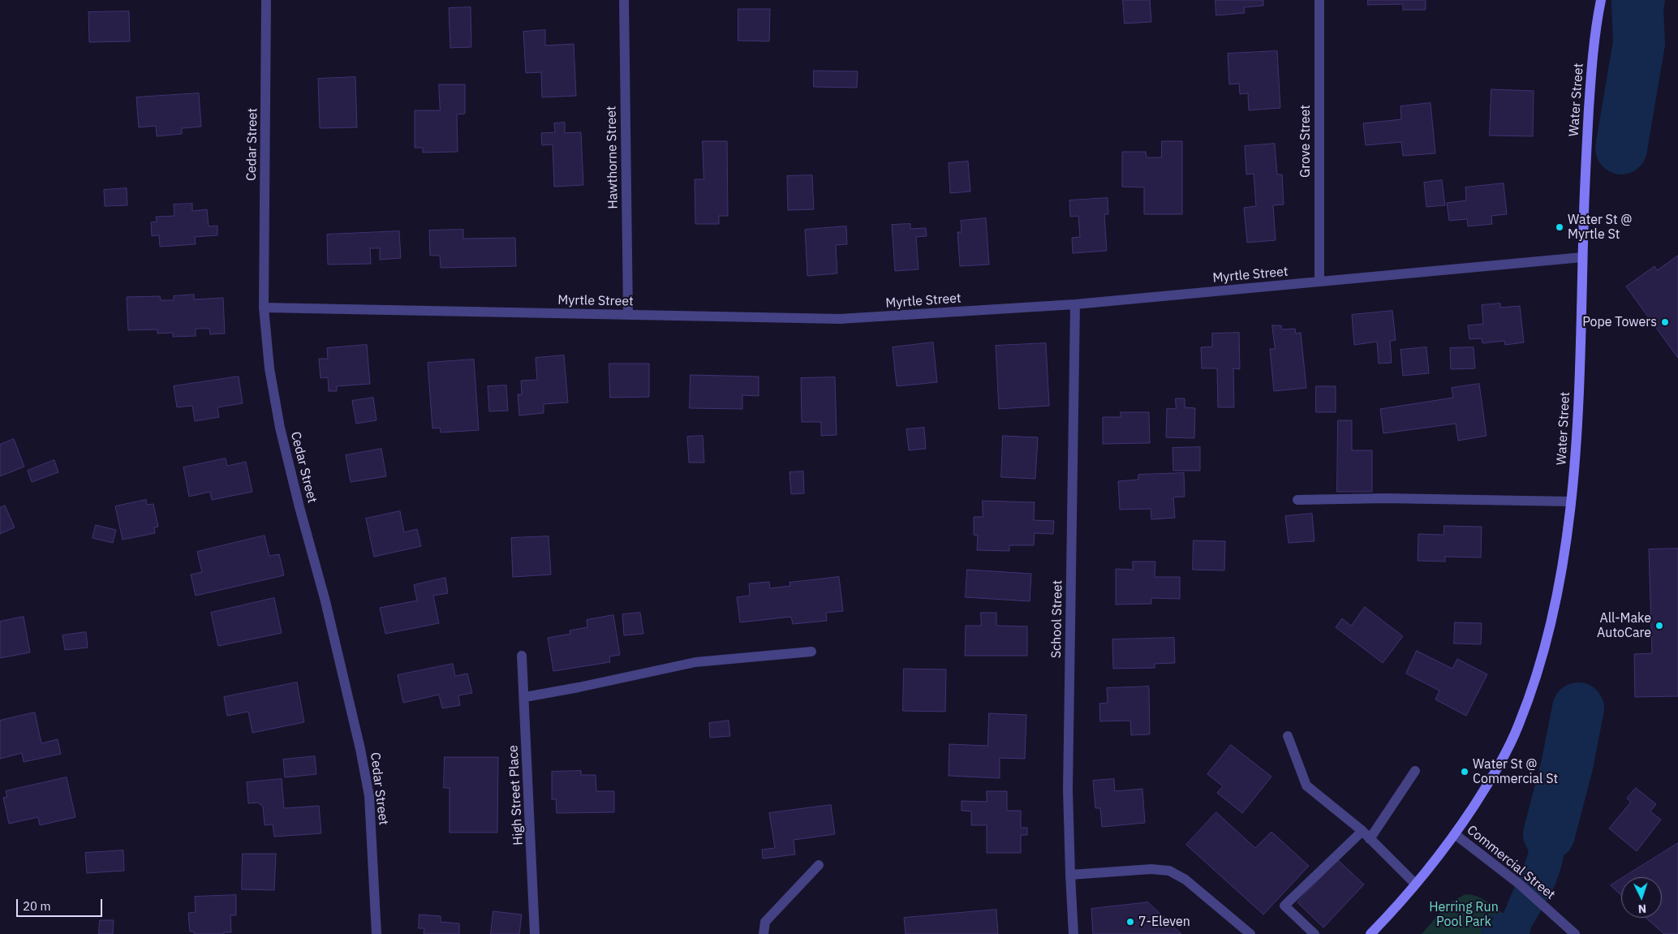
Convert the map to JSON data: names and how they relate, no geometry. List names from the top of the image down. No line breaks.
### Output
{"streets":{"main road":["Water Street","Commercial Street"],"street":["Grove Street","Cedar Street","Hawthorne Street","Myrtle Street","School Street","High Street Place"]},"crossings":[["Water Street","Myrtle Street"],["Water Street","Commercial Street"],["Grove Street","Myrtle Street"],["Cedar Street","Myrtle Street"],["Hawthorne Street","Myrtle Street"],["Myrtle Street","School Street"]],"parks":["Herring Run Pool Park"],"places":["Water St @ Myrtle St","Pope Towers","All-Make AutoCare","Water St @ Commercial St","7-Eleven"],"scale_bar":"20 m","north":"bottom"}
